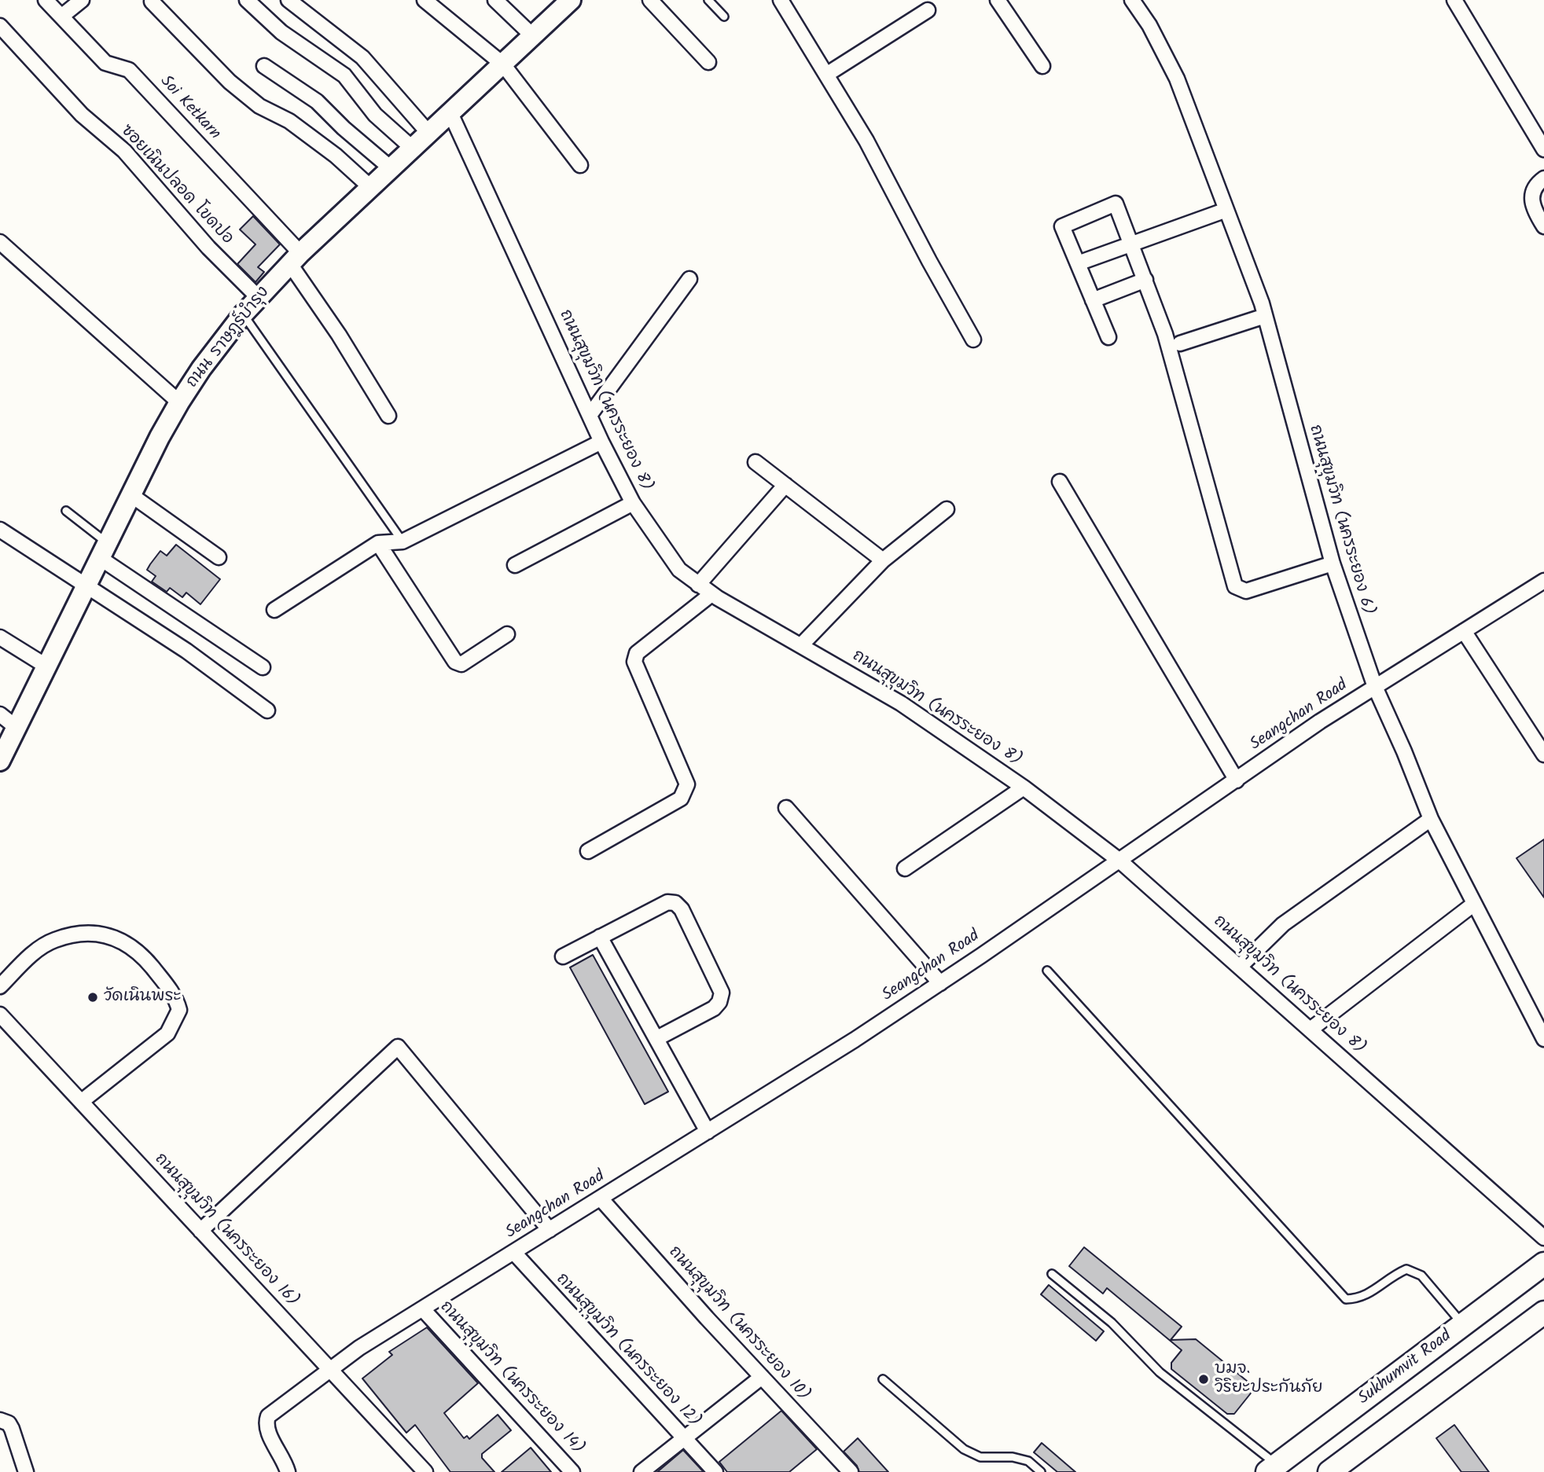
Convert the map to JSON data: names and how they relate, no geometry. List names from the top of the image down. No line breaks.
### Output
{"streets":{"main road":["Sukhumvit Road"],"street":["Soi Ketkarn","ซอยเนินปลอด โขดปอ","ถนน ราษฎร์บำรุง","ถนนสุขุมวิท (นครระยอง 8)","ถนนสุขุมวิท (นครระยอง 6)","Seangchan Road","ถนนสุขุมวิท (นครระยอง 16)","ถนนสุขุมวิท (นครระยอง 10)","ถนนสุขุมวิท (นครระยอง 12)","ถนนสุขุมวิท (นครระยอง 14)"]},"crossings":[["Soi Ketkarn","ถนน ราษฎร์บำรุง"],["ซอยเนินปลอด โขดปอ","ถนน ราษฎร์บำรุง"],["ถนน ราษฎร์บำรุง","ถนนสุขุมวิท (นครระยอง 8)"],["ถนนสุขุมวิท (นครระยอง 8)","Seangchan Road"],["ถนนสุขุมวิท (นครระยอง 6)","Seangchan Road"],["Seangchan Road","ถนนสุขุมวิท (นครระยอง 16)"],["Seangchan Road","ถนนสุขุมวิท (นครระยอง 10)"],["Seangchan Road","ถนนสุขุมวิท (นครระยอง 12)"],["Seangchan Road","ถนนสุขุมวิท (นครระยอง 14)"]],"places":["วัดเนินพระ","บมจ. วิริยะประกันภัย"]}
